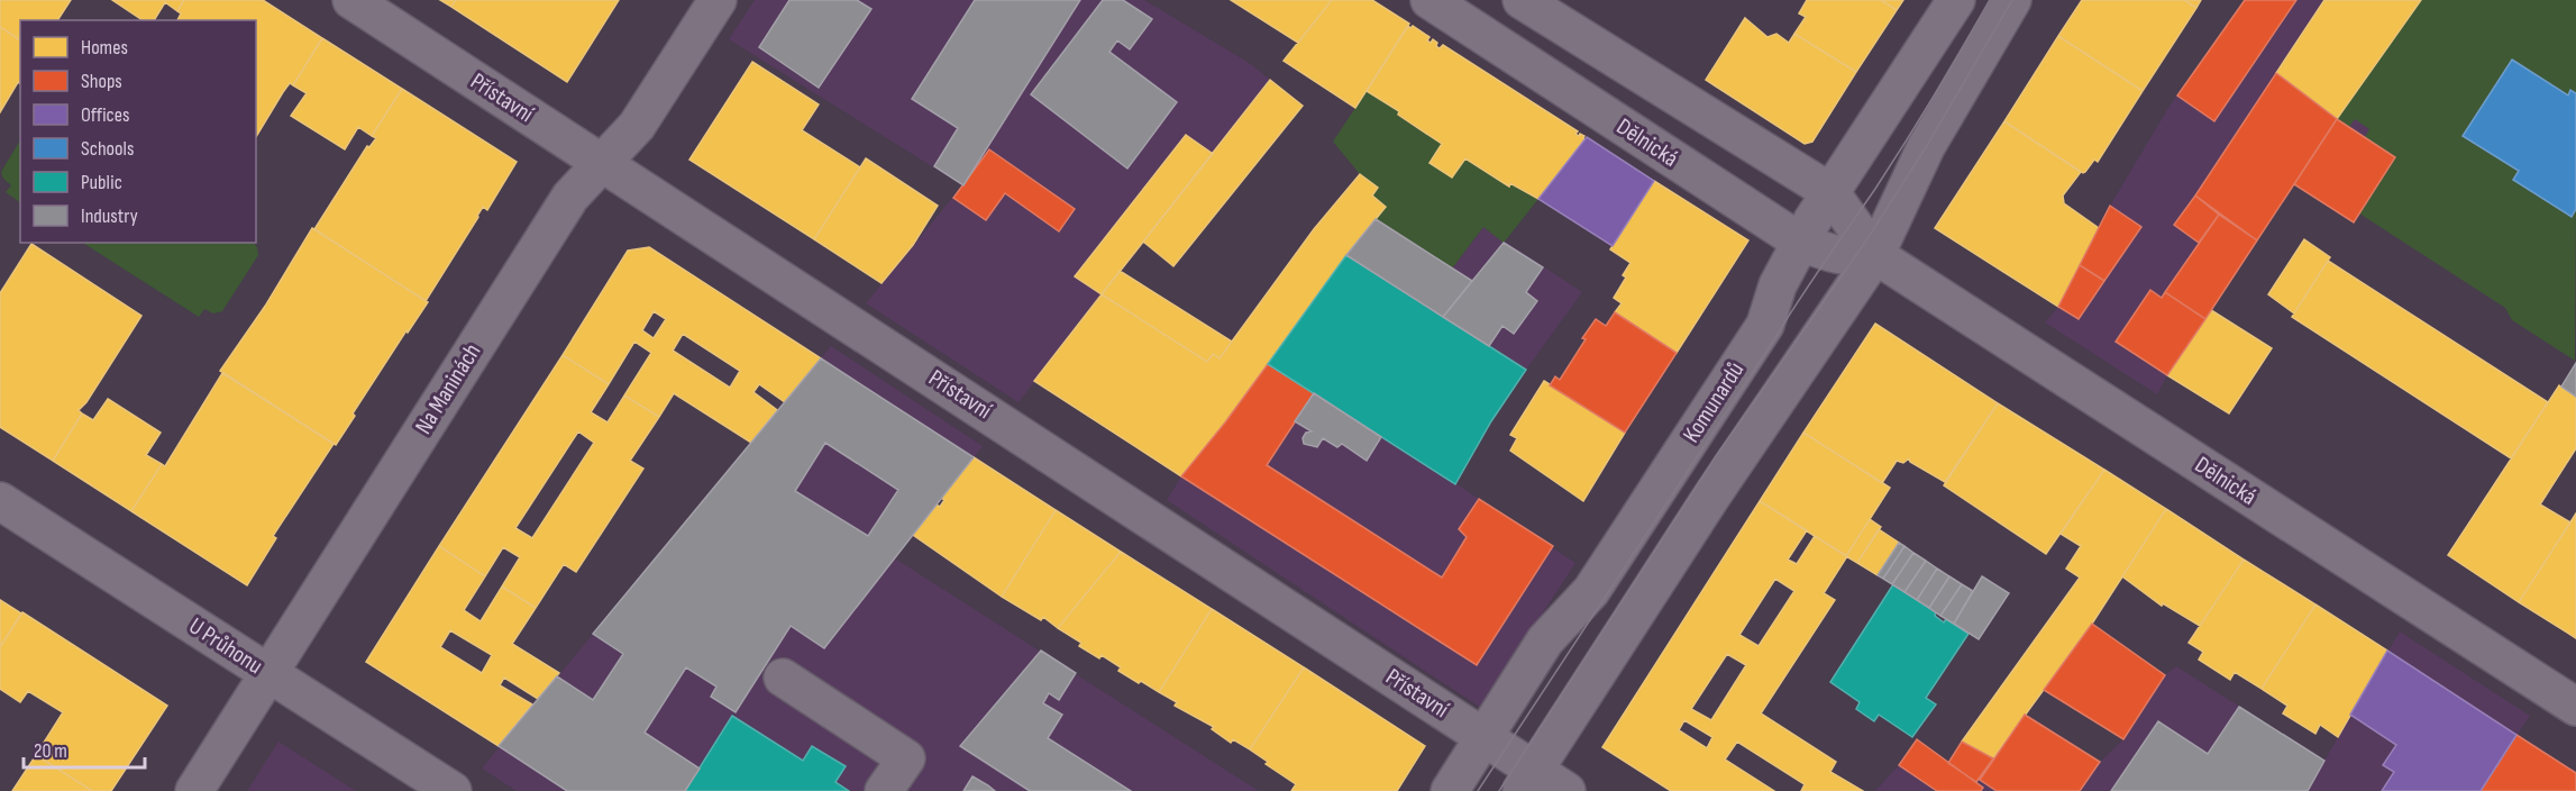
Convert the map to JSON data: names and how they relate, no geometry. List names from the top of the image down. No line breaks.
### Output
{"streets":{"street":["Přístavní","Dělnická","Na Maninách","Komunardů","U Průhonu"]},"crossings":[["Přístavní","Na Maninách"],["Přístavní","Komunardů"],["Dělnická","Komunardů"],["Na Maninách","U Průhonu"]],"legend":["Homes","Shops","Offices","Schools","Public","Industry"],"scale_bar":"20 m"}
